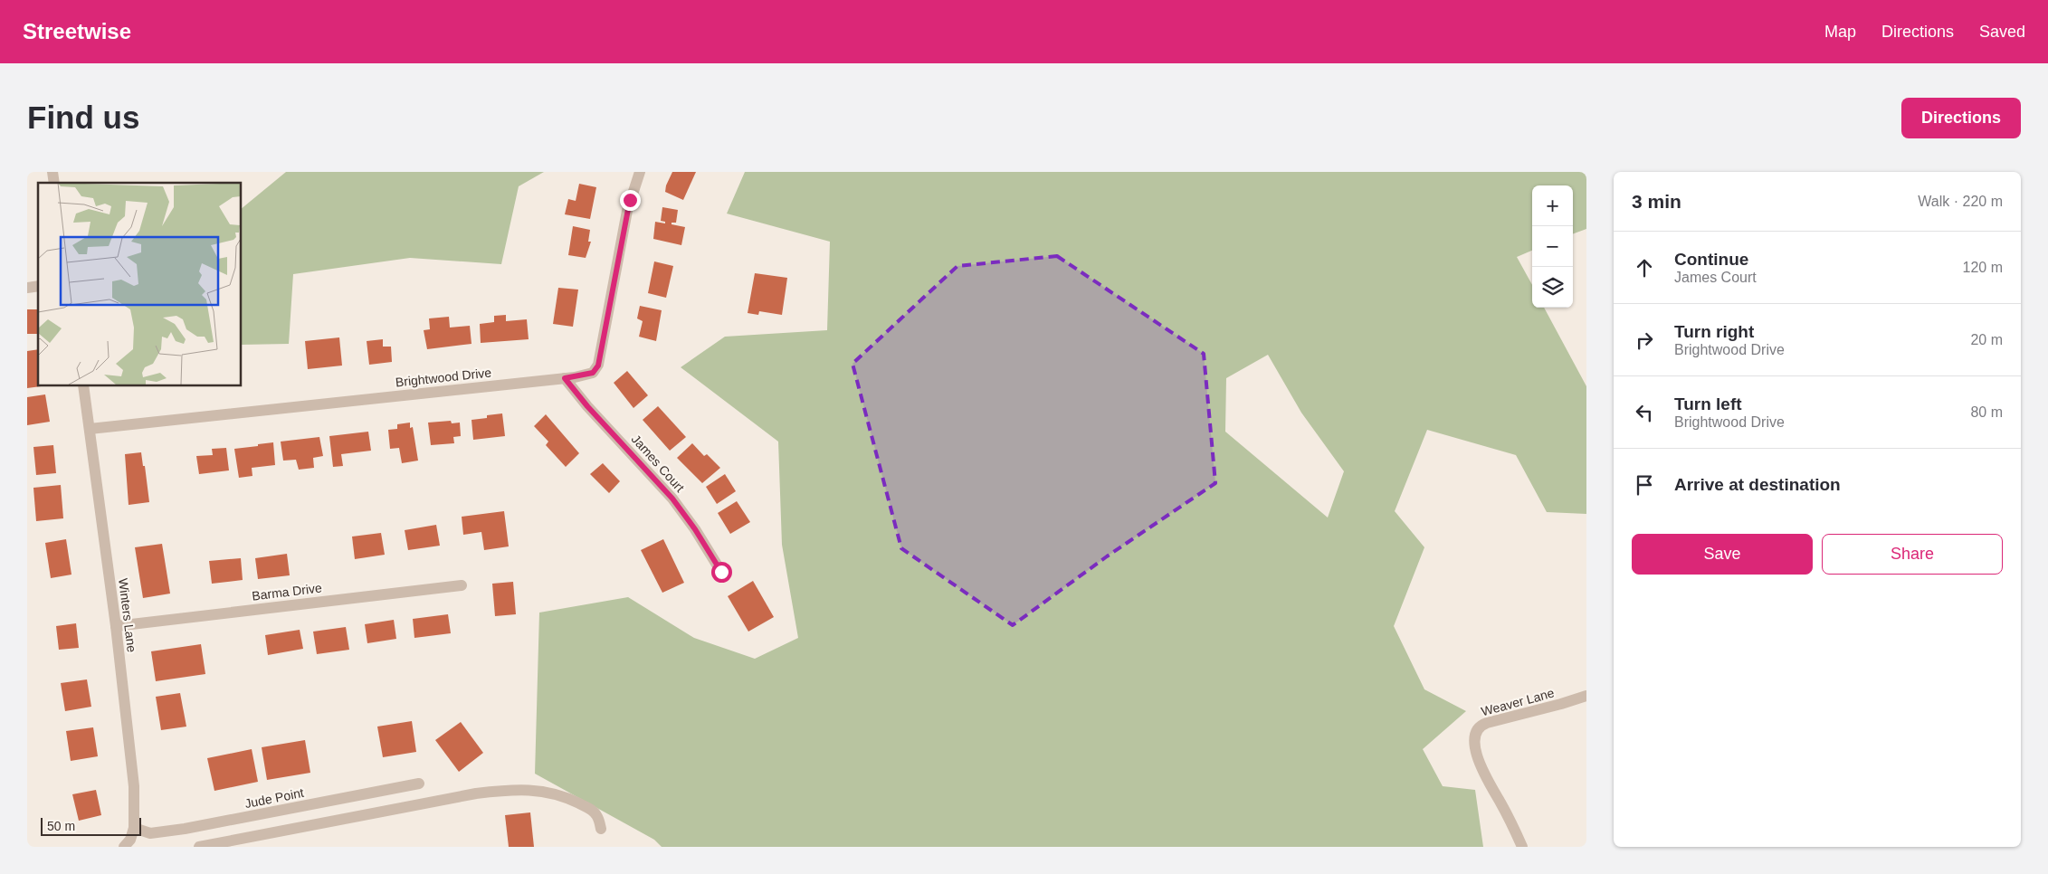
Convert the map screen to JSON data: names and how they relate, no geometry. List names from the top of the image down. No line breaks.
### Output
{"streets":{"street":["Brightwood Drive","James Court","Barma Drive","Winters Lane","Weaver Lane","Jude Point"]},"crossings":[["Brightwood Drive","James Court"],["Brightwood Drive","Winters Lane"],["Barma Drive","Winters Lane"],["Winters Lane","Jude Point"]],"scale_bar":"50 m","page":{"header":"Streetwise","nav":["Map","Directions","Saved"],"buttons":["Directions",["Save","Share"]],"title":"Find us","heading":["3 min","Walk · 220 m"],"map_buttons":["+","−"],"list":[["Continue","James Court","120 m"],["Turn right","Brightwood Drive","20 m"],["Turn left","Brightwood Drive","80 m"],"Arrive at destination"],"scale":"50 m"}}
